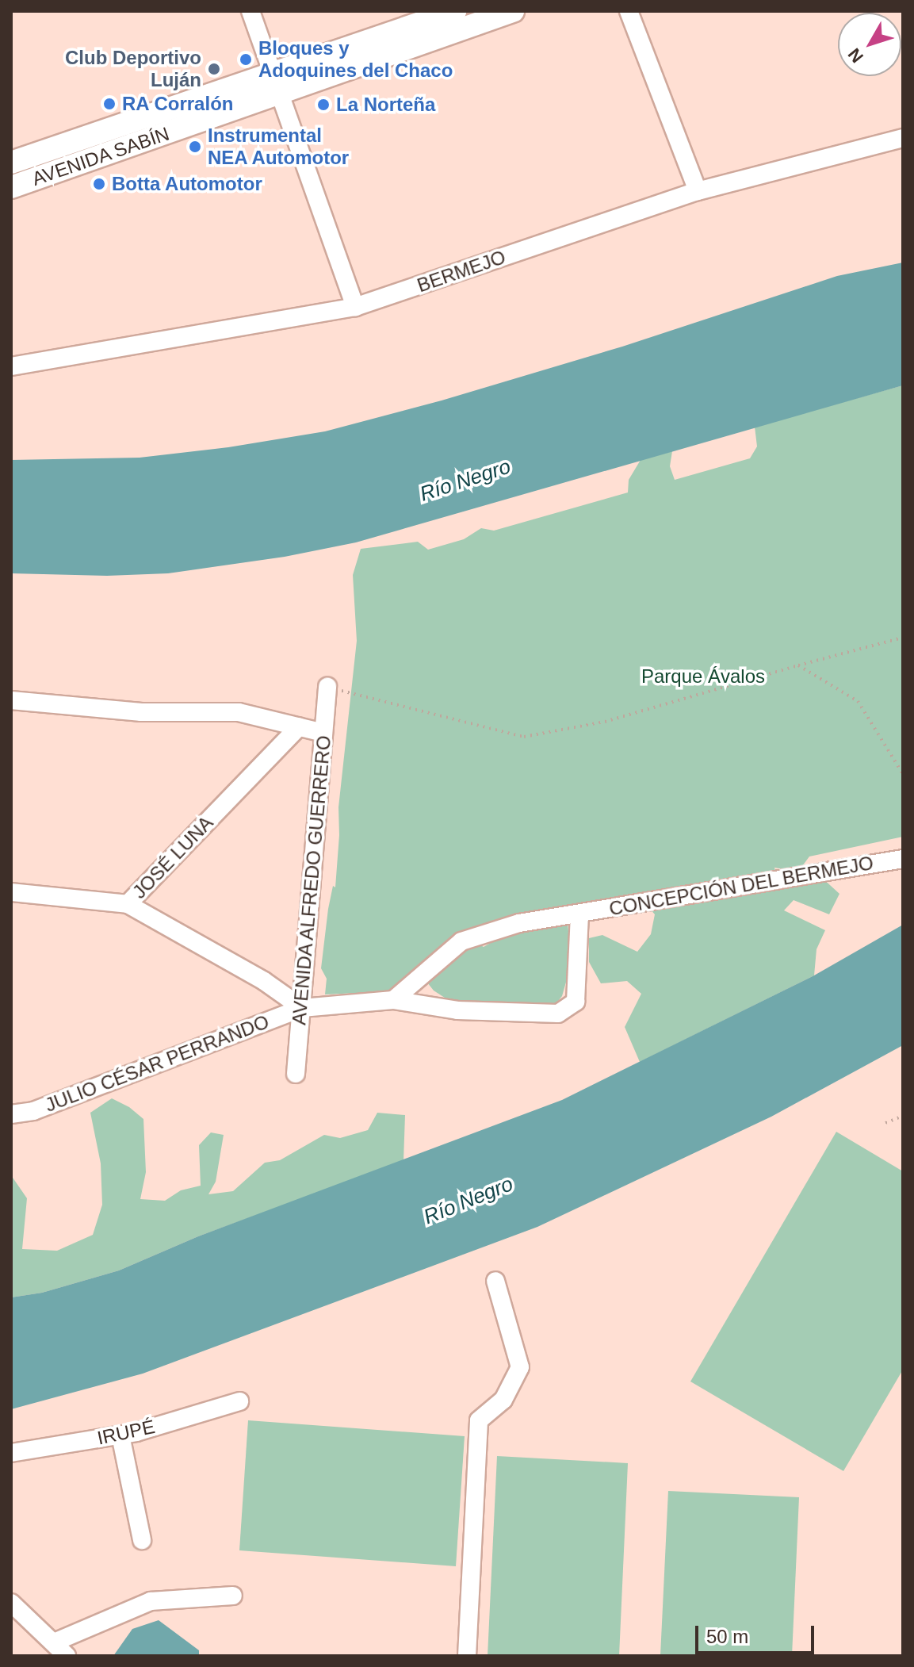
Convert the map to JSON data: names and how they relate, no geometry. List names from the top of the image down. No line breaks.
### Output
{"streets":{"main road":["AVENIDA SABÍN"],"street":["BERMEJO","JOSÉ LUNA","AVENIDA ALFREDO GUERRERO","CONCEPCIÓN DEL BERMEJO","JULIO CÉSAR PERRANDO","IRUPÉ"]},"crossings":[["AVENIDA ALFREDO GUERRERO","JULIO CÉSAR PERRANDO"]],"water":["Río Negro"],"parks":["Parque Ávalos"],"places":["Bloques y Adoquines del Chaco","Club Deportivo Luján","RA Corralón","La Norteña","Instrumental NEA Automotor","Botta Automotor"],"scale_bar":"50 m","north":"bottom left"}
